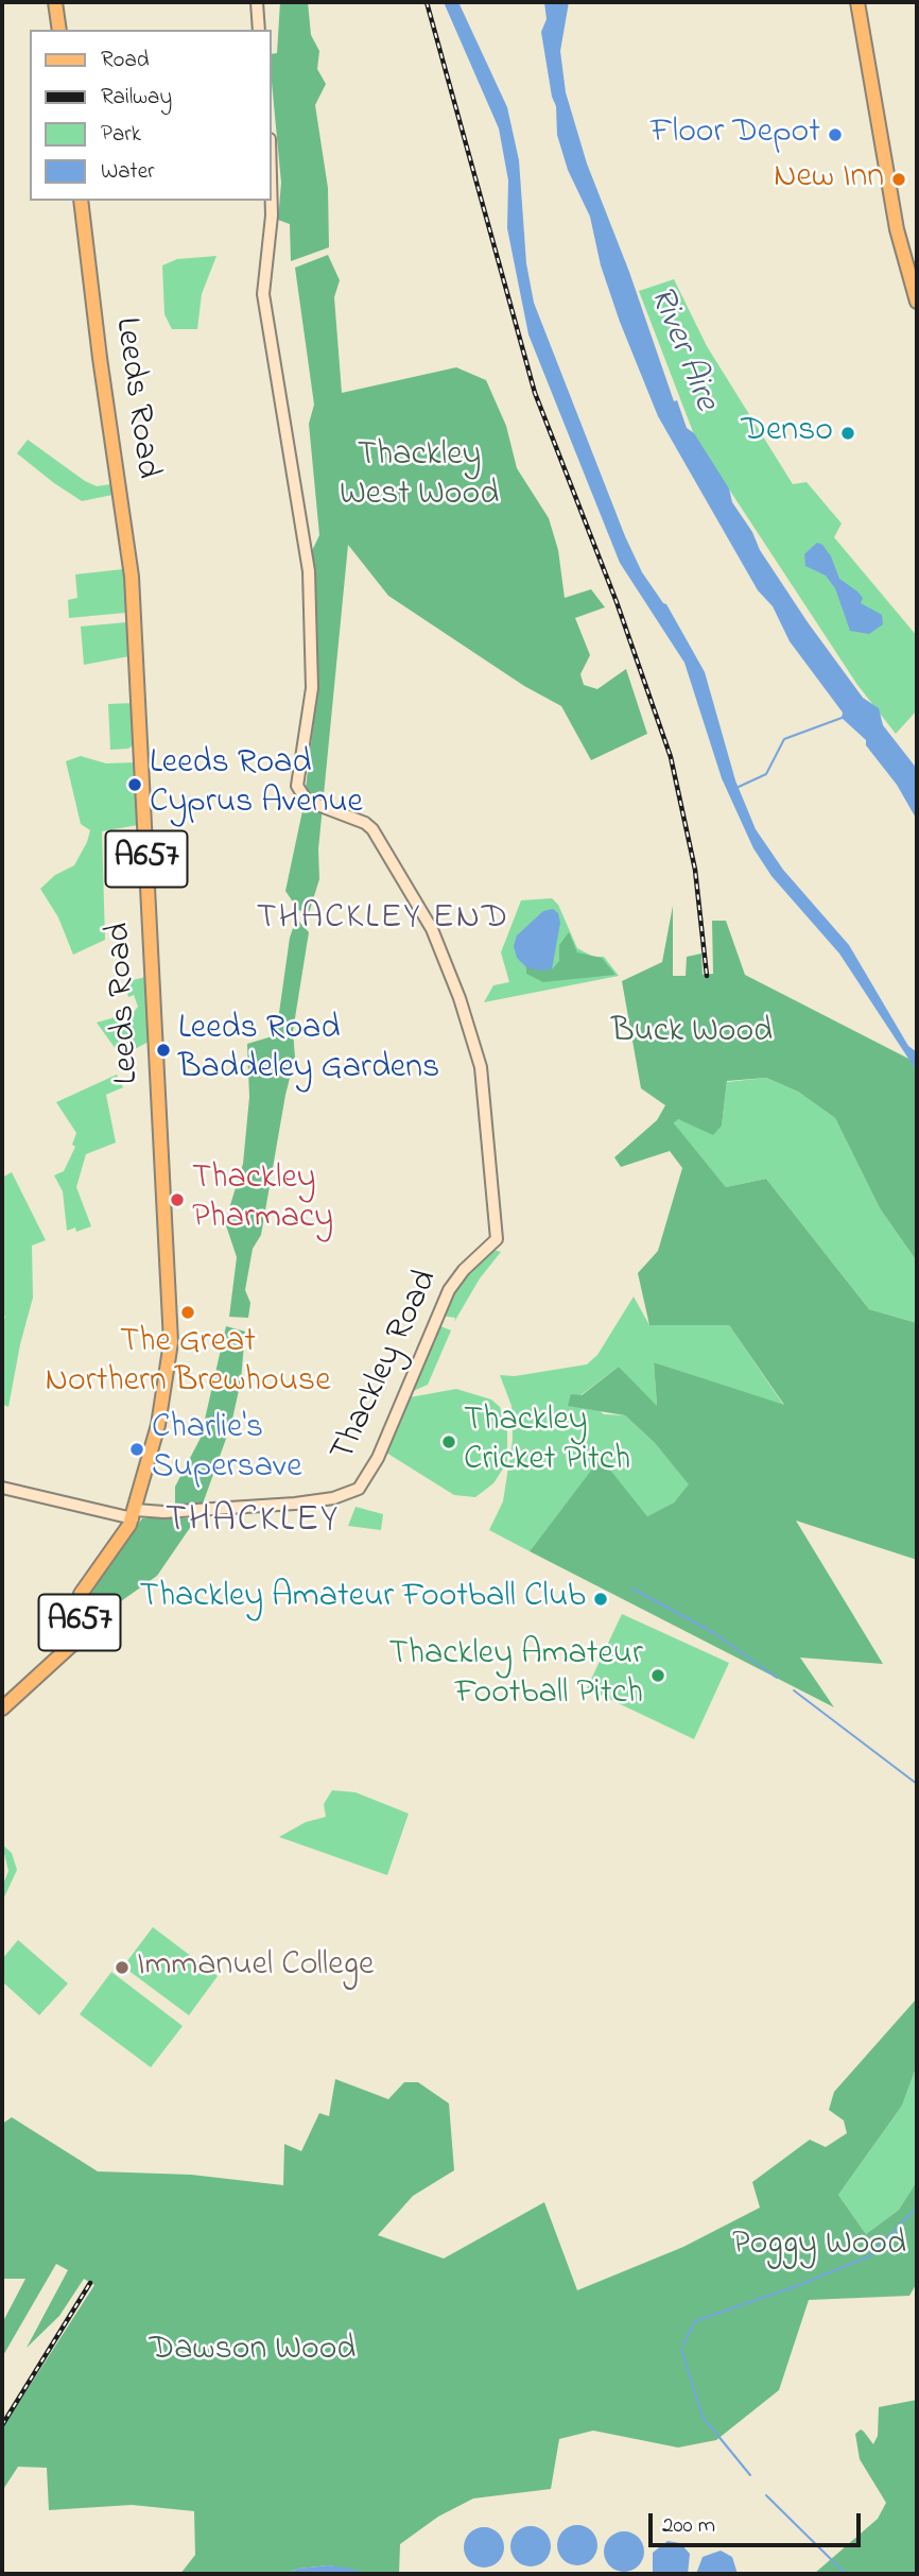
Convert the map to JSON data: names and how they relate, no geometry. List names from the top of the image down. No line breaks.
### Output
{"streets":{"main road":["Leeds Road","A657"],"street":["Thackley Road"]},"crossings":[["Leeds Road","Thackley Road"]],"districts":["THACKLEY END","THACKLEY"],"water":["River Aire"],"parks":["Thackley West Wood","Buck Wood","Poggy Wood","Dawson Wood"],"places":["Floor Depot","New Inn","Denso","Leeds Road Cyprus Avenue","Leeds Road Baddeley Gardens","Thackley Pharmacy","The Great Northern Brewhouse","Thackley Cricket Pitch","Charlie's Supersave","Thackley Amateur Football Club","Thackley Amateur Football Pitch","Immanuel College"],"legend":["Road","Railway","Park","Water"],"scale_bar":"200 m"}
